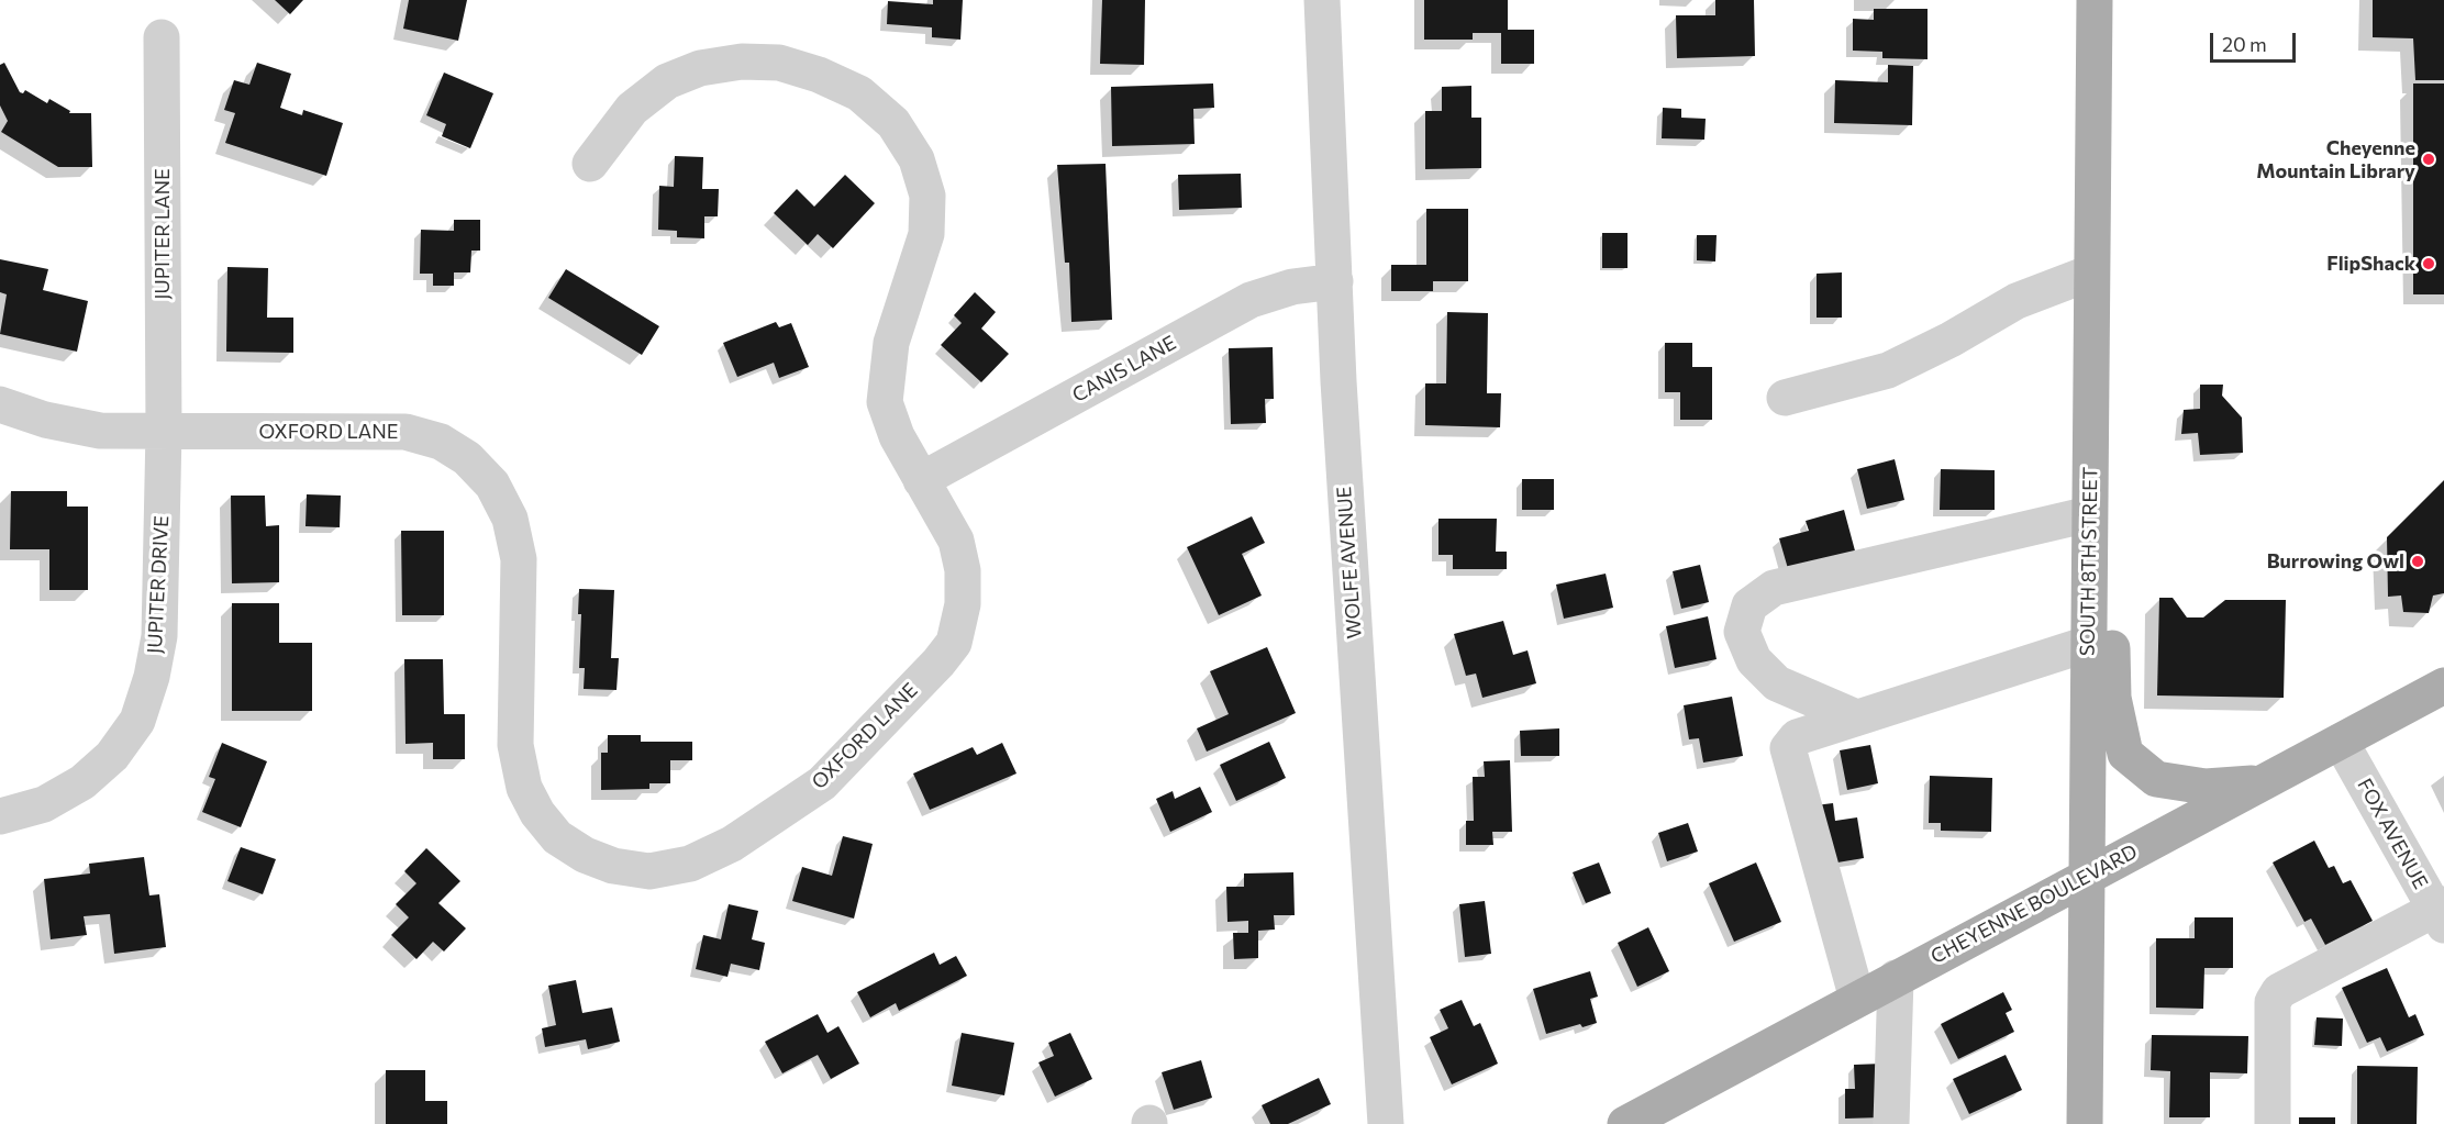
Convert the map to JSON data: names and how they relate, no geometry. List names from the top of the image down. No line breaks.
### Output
{"streets":{"main road":["SOUTH 8TH STREET","CHEYENNE BOULEVARD"],"street":["JUPITER LANE","CANIS LANE","OXFORD LANE","WOLFE AVENUE","JUPITER DRIVE","FOX AVENUE"]},"crossings":[["JUPITER LANE","OXFORD LANE"],["JUPITER LANE","JUPITER DRIVE"],["CANIS LANE","OXFORD LANE"],["CANIS LANE","WOLFE AVENUE"],["OXFORD LANE","JUPITER DRIVE"],["SOUTH 8TH STREET","CHEYENNE BOULEVARD"],["FOX AVENUE","CHEYENNE BOULEVARD"]],"places":["Cheyenne Mountain Library","FlipShack","Burrowing Owl"],"scale_bar":"20 m"}
